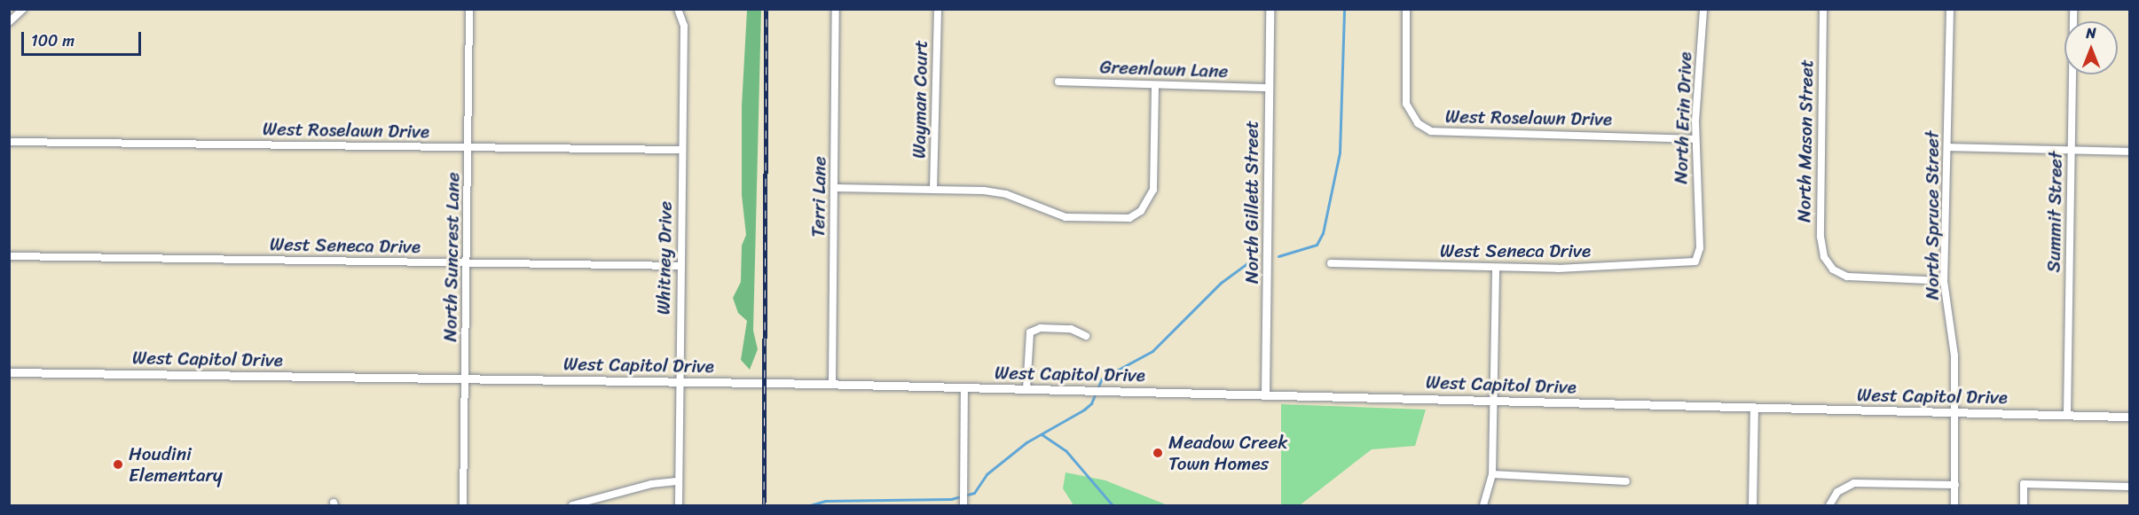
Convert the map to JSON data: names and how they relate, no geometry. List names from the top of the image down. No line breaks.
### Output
{"streets":{"street":["Greenlawn Lane","Wayman Court","West Roselawn Drive","North Erin Drive","North Mason Street","Terri Lane","North Gillett Street","Summit Street","North Spruce Street","West Seneca Drive","North Suncrest Lane","Whitney Drive","West Capitol Drive"]},"crossings":[["Greenlawn Lane","North Gillett Street"],["West Roselawn Drive","North Erin Drive"],["West Roselawn Drive","North Suncrest Lane"],["West Roselawn Drive","Whitney Drive"],["North Erin Drive","West Seneca Drive"],["North Mason Street","North Spruce Street"],["Terri Lane","West Capitol Drive"],["North Gillett Street","West Capitol Drive"],["Summit Street","West Capitol Drive"],["North Spruce Street","West Capitol Drive"],["West Seneca Drive","North Suncrest Lane"],["West Seneca Drive","Whitney Drive"],["North Suncrest Lane","West Capitol Drive"],["Whitney Drive","West Capitol Drive"]],"places":["Meadow Creek Town Homes","Houdini Elementary"],"scale_bar":"100 m","north":"top"}
